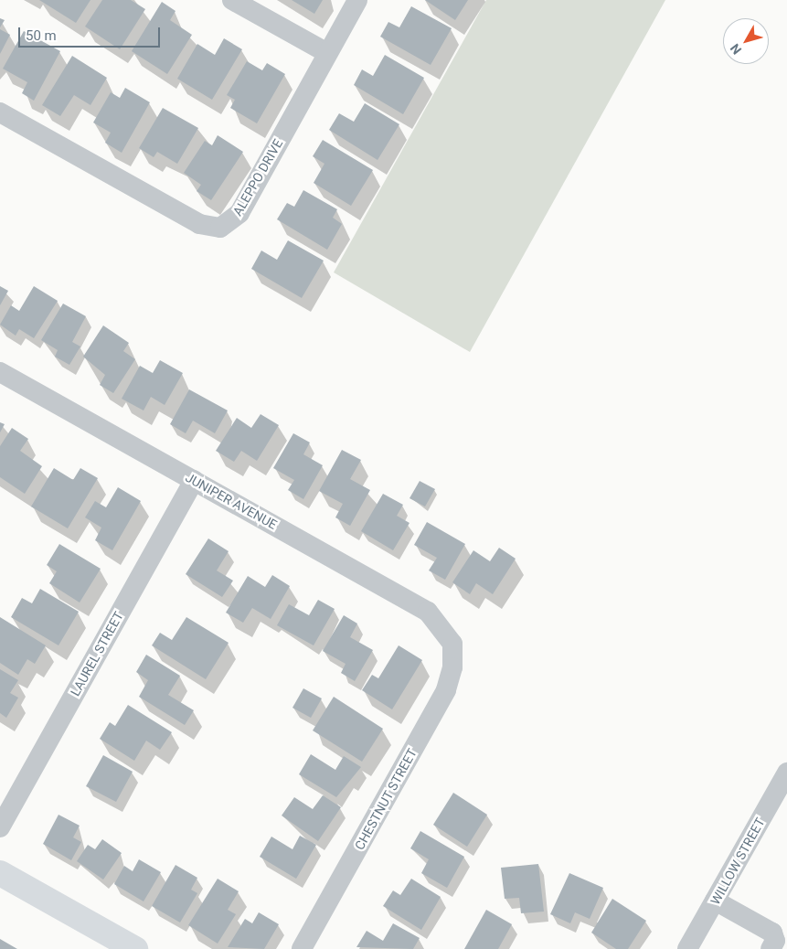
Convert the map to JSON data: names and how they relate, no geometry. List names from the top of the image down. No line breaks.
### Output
{"streets":{"street":["ALEPPO DRIVE","JUNIPER AVENUE","LAUREL STREET","CHESTNUT STREET","WILLOW STREET"]},"crossings":[["JUNIPER AVENUE","LAUREL STREET"],["JUNIPER AVENUE","CHESTNUT STREET"]],"scale_bar":"50 m","north":"bottom left"}
